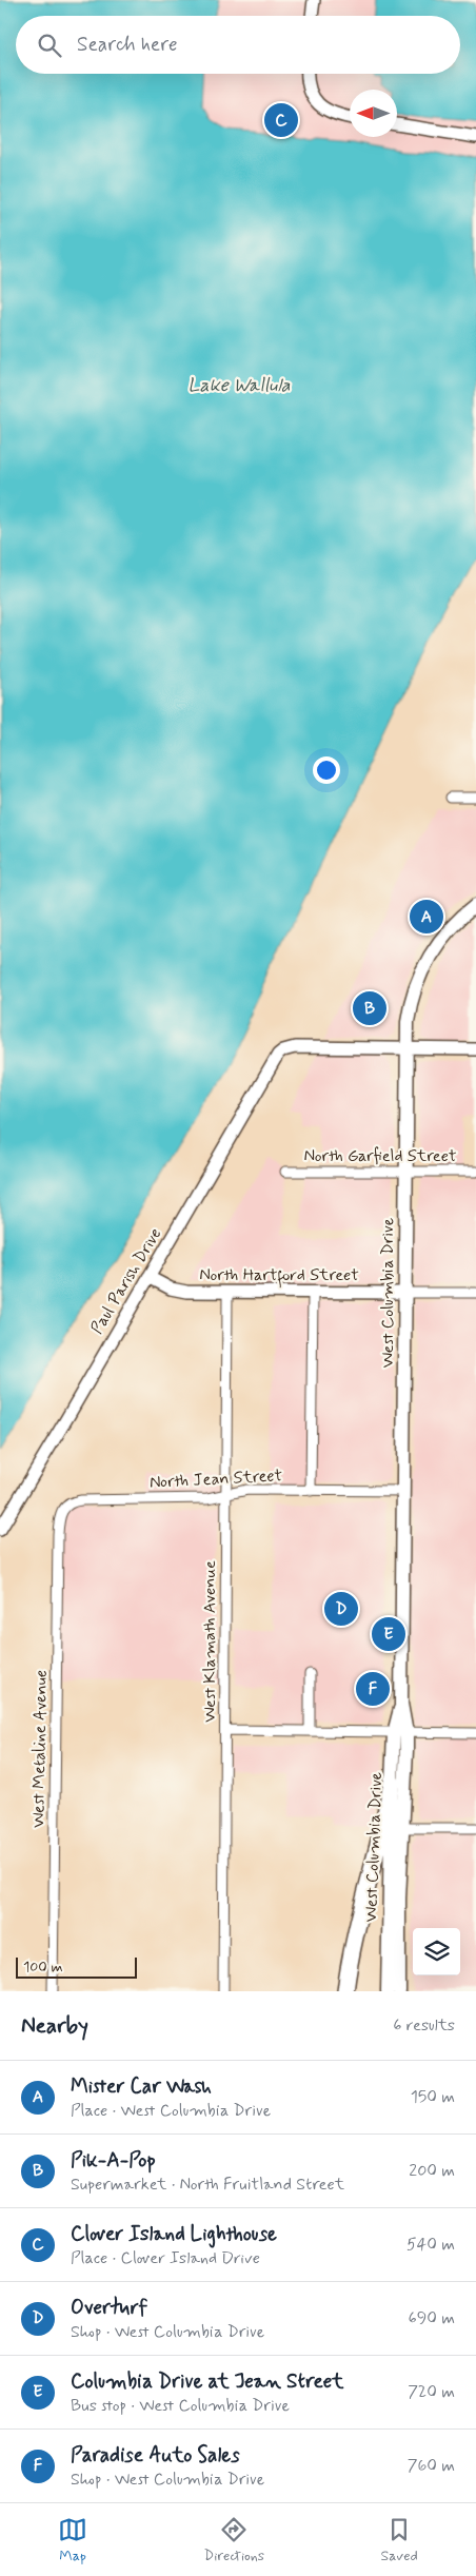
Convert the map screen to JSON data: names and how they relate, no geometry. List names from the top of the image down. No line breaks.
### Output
{"streets":{"main road":["West Columbia Drive"],"street":["North Garfield Street","North Hartford Street","Paul Parish Drive","North Jean Street","West Klamath Avenue","West Metaline Avenue"]},"crossings":[["North Garfield Street","West Columbia Drive"],["North Hartford Street","Paul Parish Drive"],["North Hartford Street","West Columbia Drive"],["North Hartford Street","West Klamath Avenue"],["Paul Parish Drive","West Columbia Drive"],["West Columbia Drive","North Jean Street"],["North Jean Street","West Klamath Avenue"],["North Jean Street","West Metaline Avenue"]],"water":["Lake Wallula"],"scale_bar":"100 m","north":"left","page":{"search":"Search here","pins":["C","A","B","D","E","F"],"scale":"100 m","heading":["Nearby","6 results"],"list":[{"mark":"A","name":"Mister Car Wash","note":"Place · West Columbia Drive","value":"150 m"},{"mark":"B","name":"Pik-A-Pop","note":"Supermarket · North Fruitland Street","value":"200 m"},{"mark":"C","name":"Clover Island Lighthouse","note":"Place · Clover Island Drive","value":"540 m"},{"mark":"D","name":"Overturf","note":"Shop · West Columbia Drive","value":"690 m"},{"mark":"E","name":"Columbia Drive at Jean Street","note":"Bus stop · West Columbia Drive","value":"720 m"},{"mark":"F","name":"Paradise Auto Sales","note":"Shop · West Columbia Drive","value":"760 m"}],"nav":["Map","Directions","Saved"]}}
